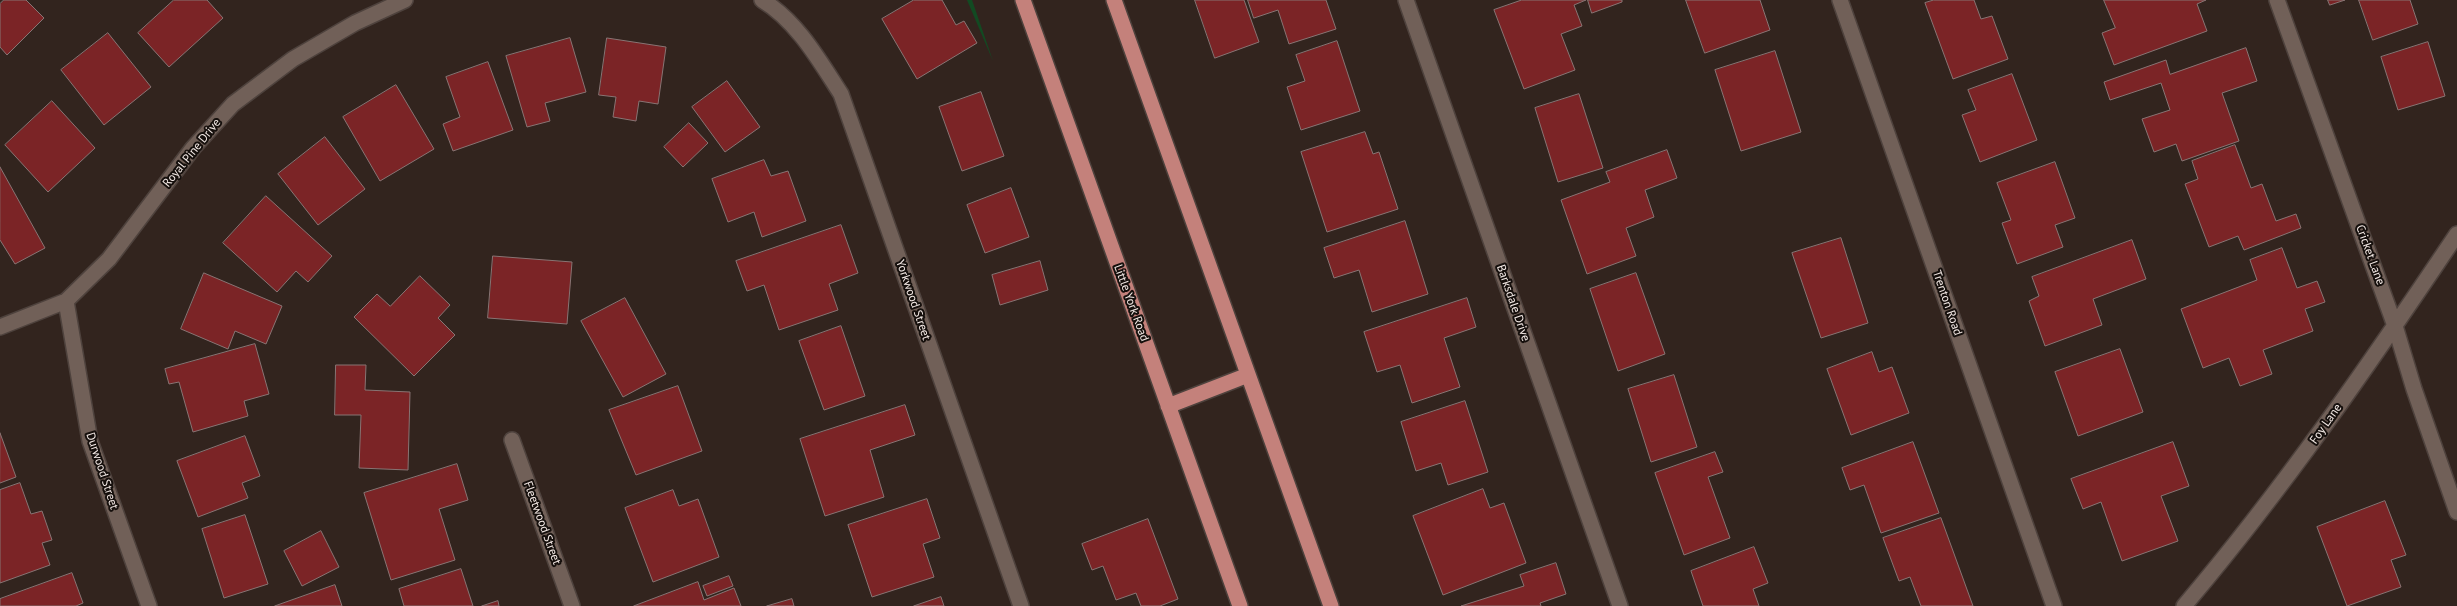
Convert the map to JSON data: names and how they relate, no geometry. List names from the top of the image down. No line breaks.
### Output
{"streets":{"main road":["Little York Road"],"street":["Royal Pine Drive","Cricket Lane","Yorkwood Street","Barksdale Drive","Trenton Road","Foy Lane","Durwood Street","Fleetwood Street"]},"crossings":[["Royal Pine Drive","Durwood Street"],["Cricket Lane","Foy Lane"]]}
